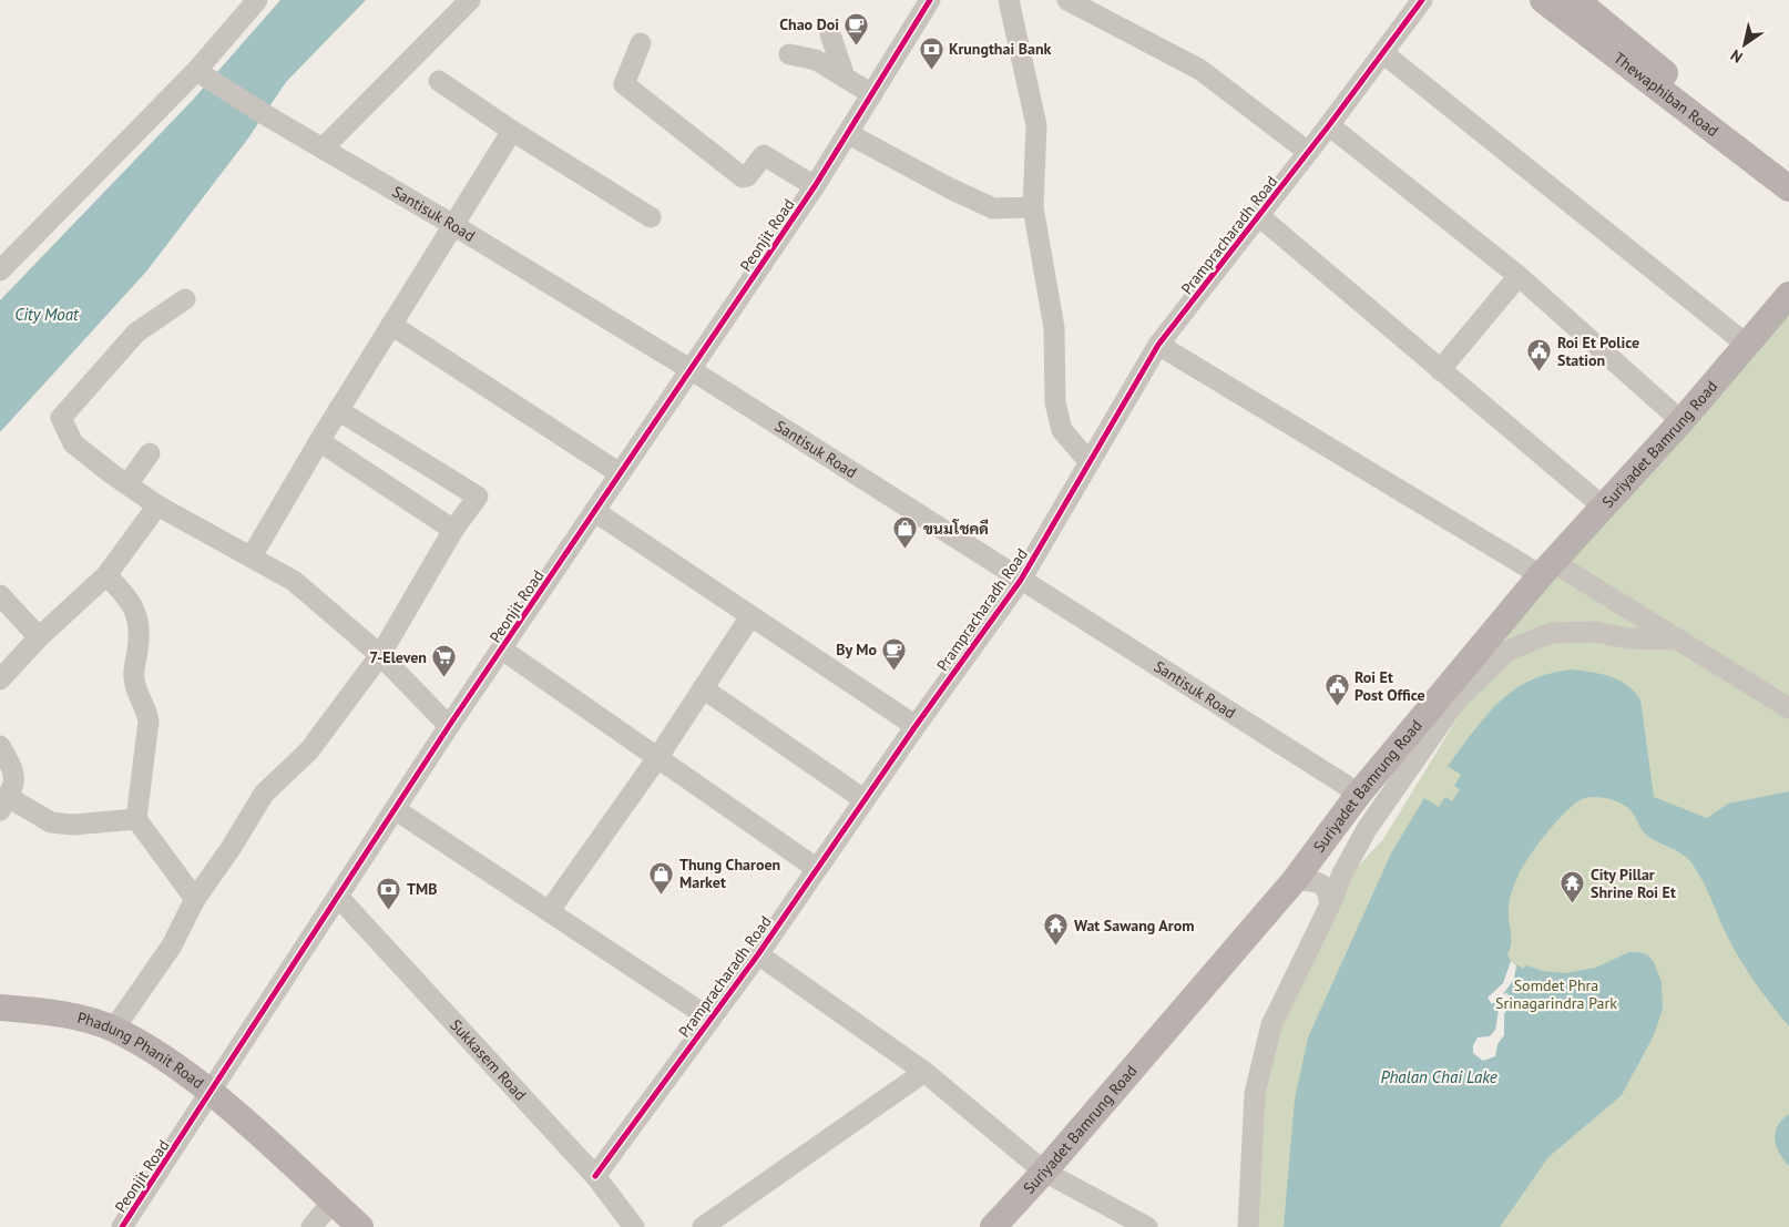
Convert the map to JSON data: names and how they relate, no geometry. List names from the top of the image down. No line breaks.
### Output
{"streets":{"main road":["Thewaphiban Road","Suriyadet Bamrung Road","Phadung Phanit Road"],"street":["Santisuk Road","Peonjit Road","Prampracharadh Road","Sukkasem Road"]},"crossings":[["Santisuk Road","Peonjit Road"],["Santisuk Road","Prampracharadh Road"],["Santisuk Road","Suriyadet Bamrung Road"],["Peonjit Road","Phadung Phanit Road"],["Peonjit Road","Sukkasem Road"],["Prampracharadh Road","Sukkasem Road"]],"water":["City Moat","Phalan Chai Lake"],"parks":["Somdet Phra Srinagarindra Park"],"places":{"cafe":["Chao Doi","By Mo"],"bank":["Krungthai Bank","TMB"],"public building":["Roi Et Police Station","Roi Et Post Office"],"shop":["ขนมโชคดี","Thung Charoen Market"],"supermarket":["7-Eleven"],"temple":["City Pillar Shrine Roi Et","Wat Sawang Arom"]},"north":"bottom left"}
